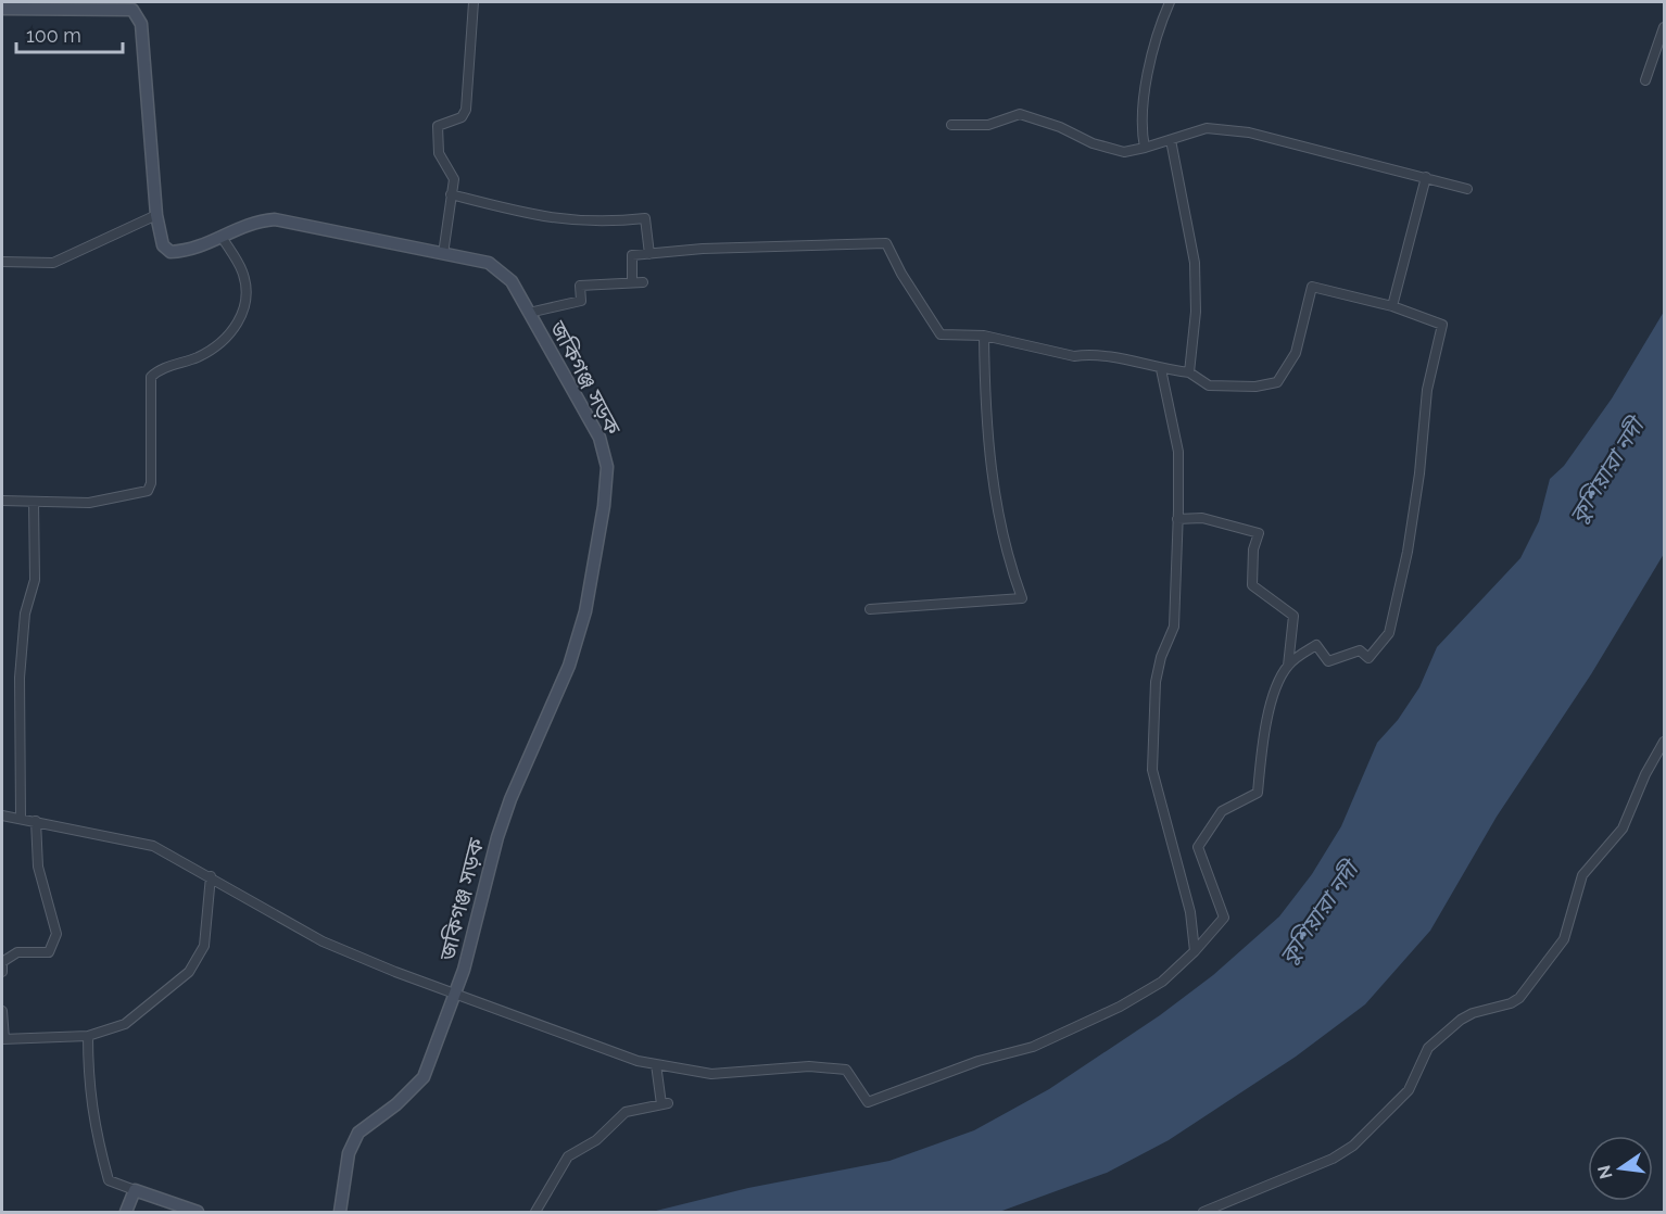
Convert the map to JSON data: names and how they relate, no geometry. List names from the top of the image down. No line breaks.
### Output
{"streets":{"main road":["জকিগঞ্জ সড়ক"]},"water":["কুশিয়ারা নদী"],"scale_bar":"100 m","north":"left"}
